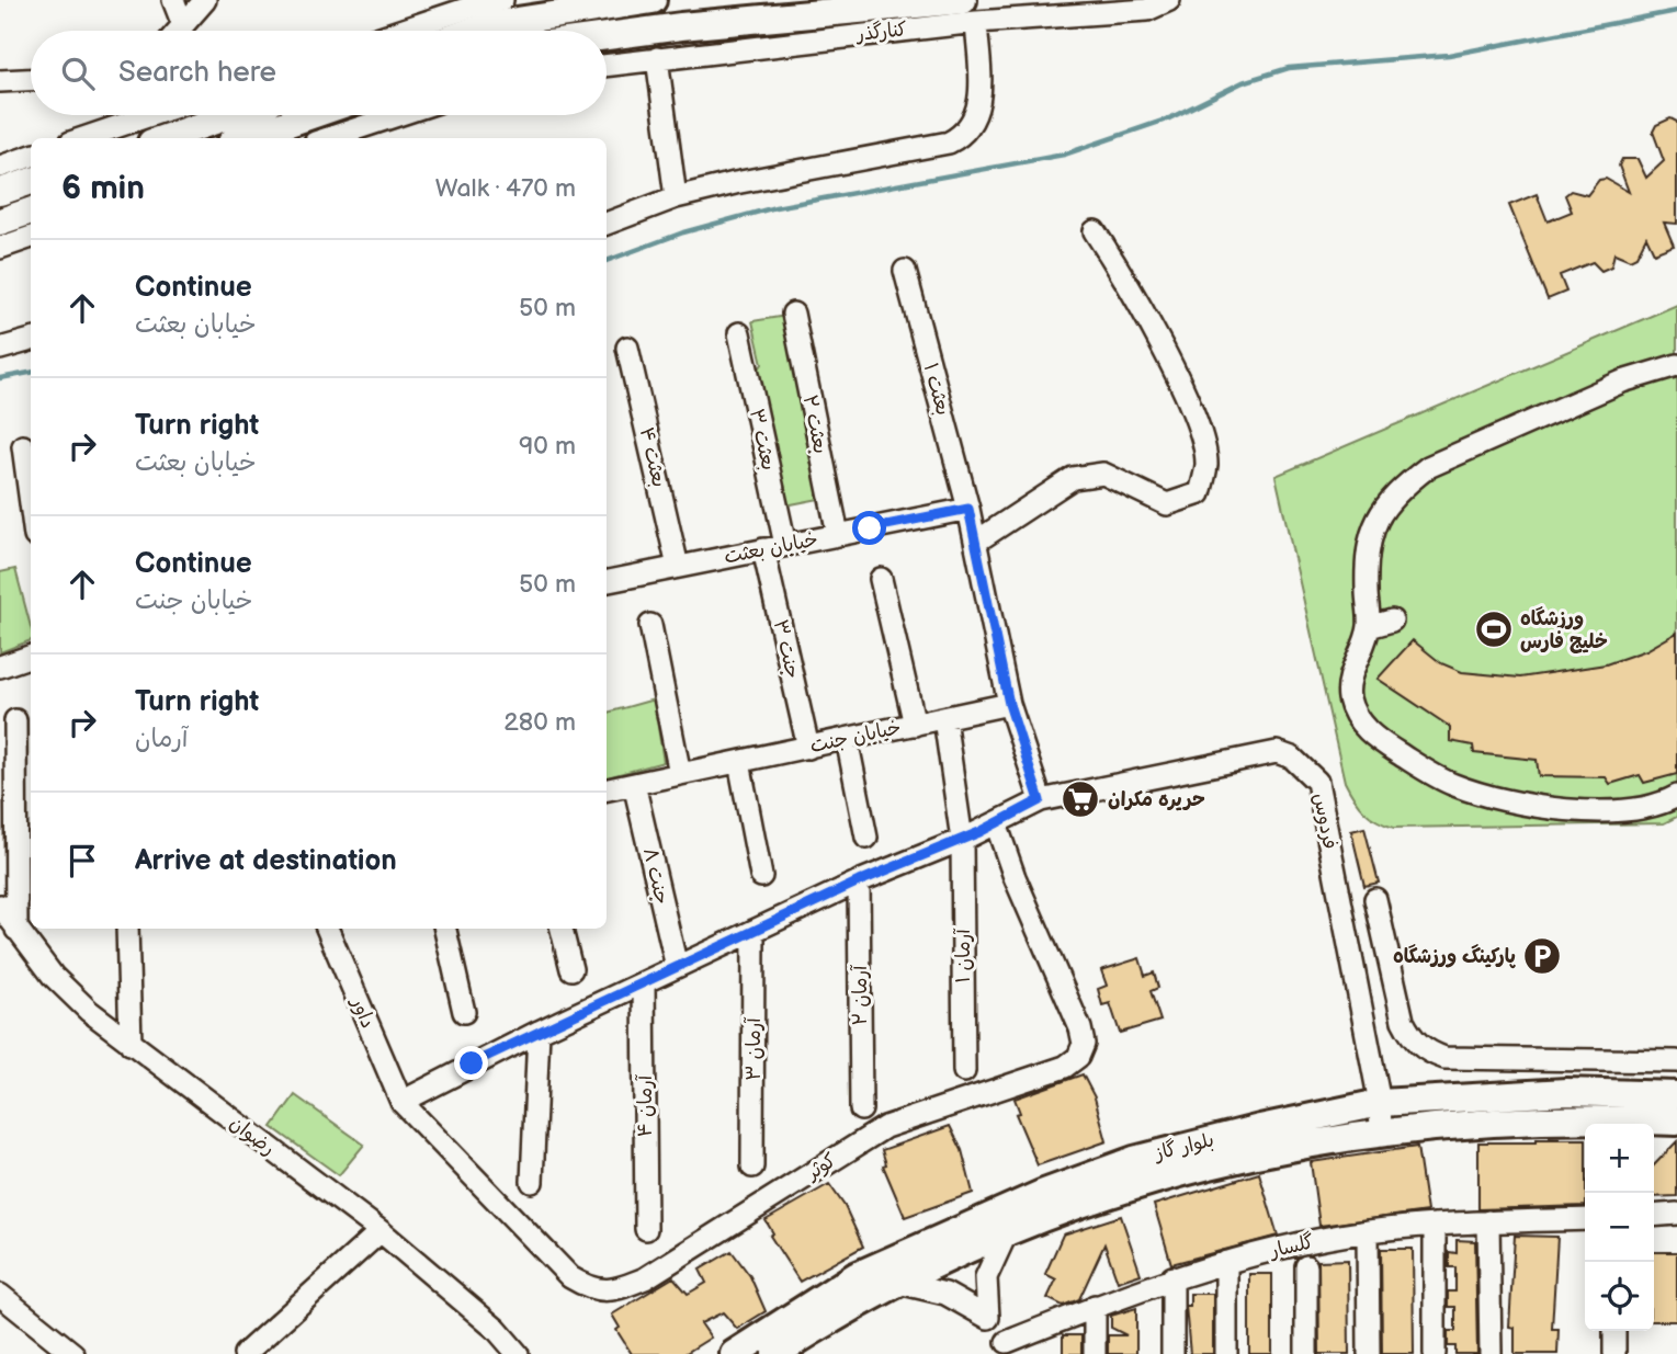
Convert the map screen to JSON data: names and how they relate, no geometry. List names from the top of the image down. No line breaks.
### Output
{"streets":{"main road":["بلوار گاز"],"street":["کنارگذر","بعثت ۱","بعثت ۲","بعثت ۳","بعثت ۴","خیابان بعثت","جنت ۳","خیابان جنت","فردوس","جنت ۸","آرمان ۱","آرمان ۲","داور","آرمان ۳","آرمان ۴","رضوان","کوثر","گلسار"]},"crossings":[["بعثت ۱","خیابان بعثت"],["بعثت ۲","خیابان بعثت"],["بعثت ۳","خیابان بعثت"],["بعثت ۴","خیابان بعثت"],["خیابان بعثت","جنت ۳"],["جنت ۳","خیابان جنت"],["خیابان جنت","جنت ۸"],["خیابان جنت","آرمان ۱"],["فردوس","جنت ۸"],["فردوس","آرمان ۱"],["فردوس","آرمان ۲"],["فردوس","داور"],["فردوس","آرمان ۳"],["فردوس","آرمان ۴"],["فردوس","بلوار گاز"],["فردوس","کوثر"],["داور","کوثر"]],"places":{"sports":["ورزشگاه خلیج فارس"],"supermarket":["حریره مکران"],"parking":["پارکینگ ورزشگاه"]},"page":{"search":"Search here","heading":["6 min","Walk · 470 m"],"list":[["Continue","خیابان بعثت","50 m"],["Turn right","خیابان بعثت","90 m"],["Continue","خیابان جنت","50 m"],["Turn right","آرمان","280 m"],"Arrive at destination"],"map_buttons":["+","−"]}}
